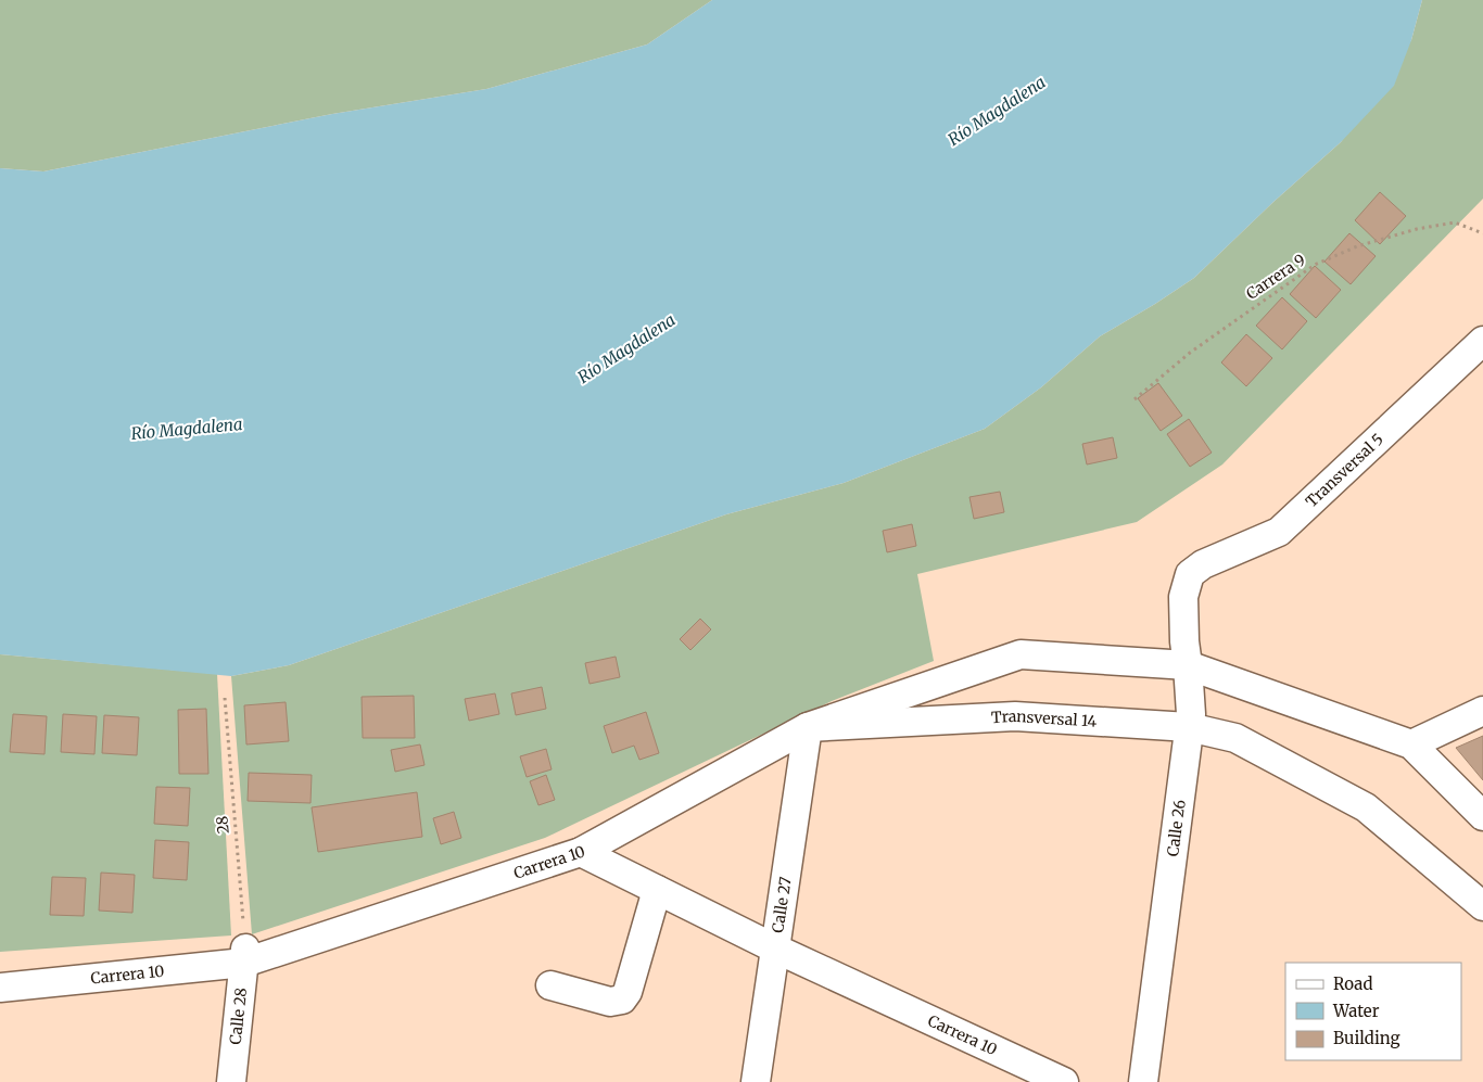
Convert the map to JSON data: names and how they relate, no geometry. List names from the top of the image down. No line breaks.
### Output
{"streets":{"street":["Transversal 5","Transversal 14","Calle 26","Carrera 10","Calle 27","Calle 28"],"path":["Carrera 9","28"]},"crossings":[["Transversal 5","Calle 26"],["Transversal 14","Calle 26"],["Transversal 14","Carrera 10"],["Transversal 14","Calle 27"],["28","Carrera 10"],["28","Calle 28"],["Carrera 10","Calle 27"],["Carrera 10","Calle 28"]],"water":["Río Magdalena"],"legend":["Road","Water","Building"]}
